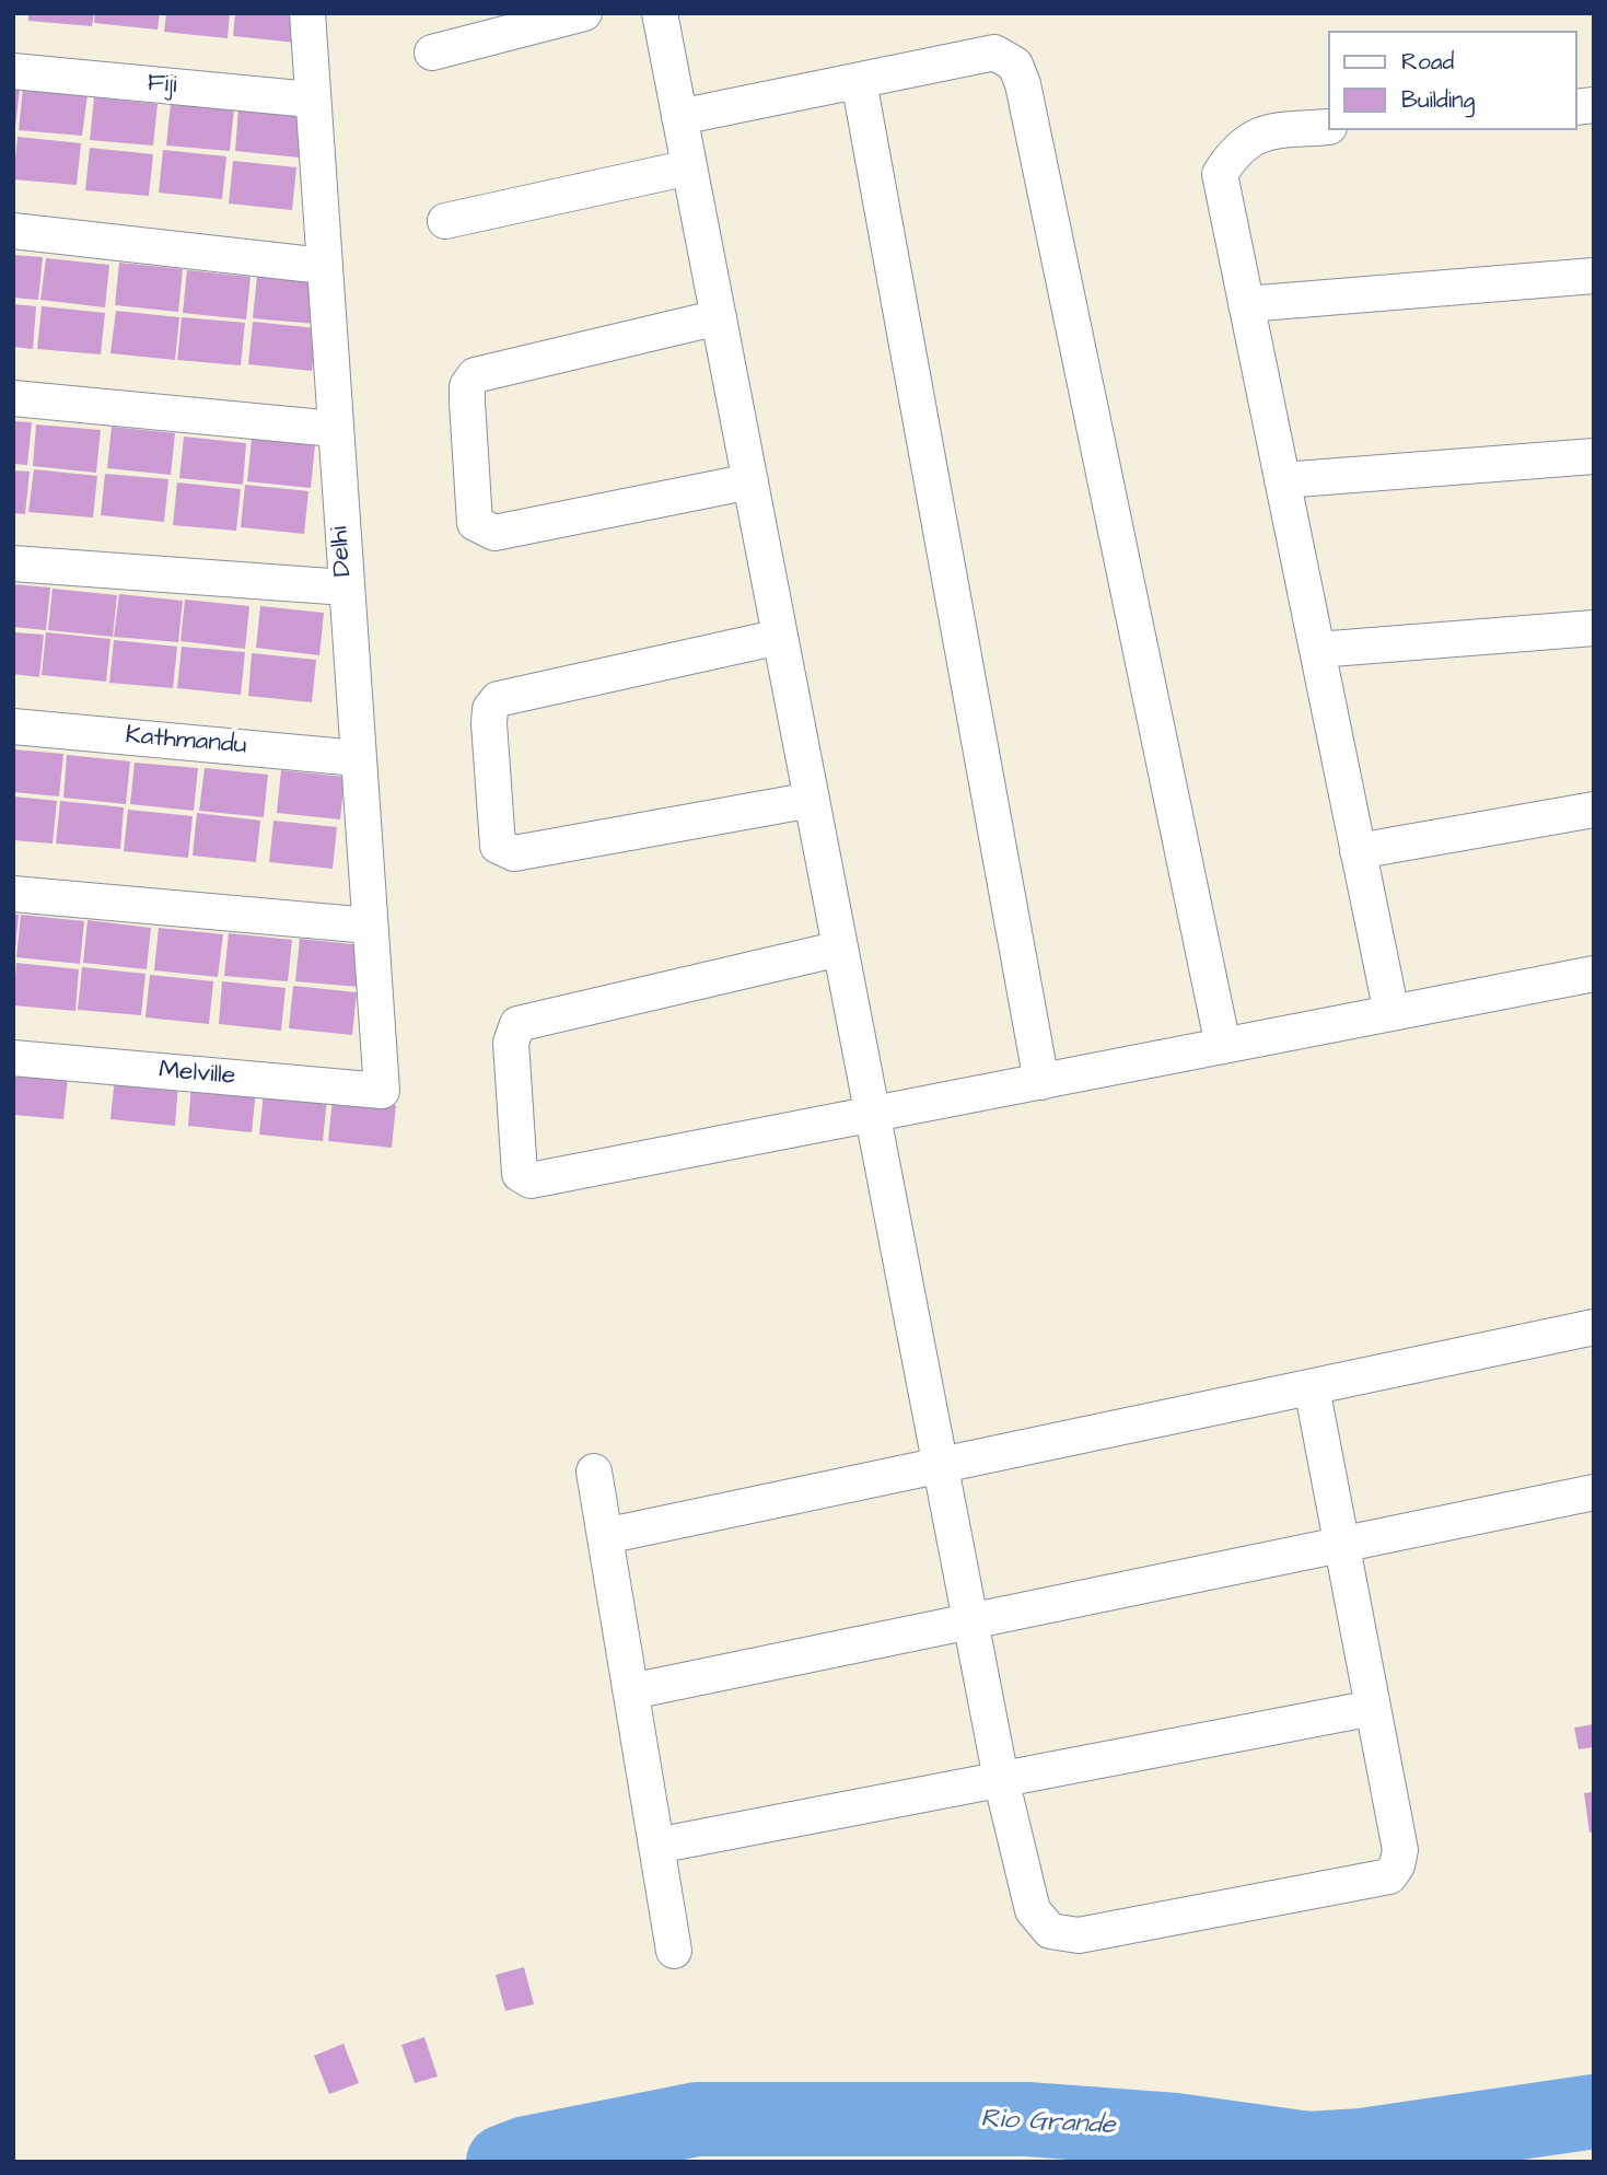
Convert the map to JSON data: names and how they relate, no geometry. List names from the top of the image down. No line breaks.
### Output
{"streets":{"street":["Fiji","Delhi","Kathmandu","Melville"]},"crossings":[["Fiji","Delhi"],["Delhi","Kathmandu"],["Delhi","Melville"]],"water":["Rio Grande"],"legend":["Road","Building"]}
